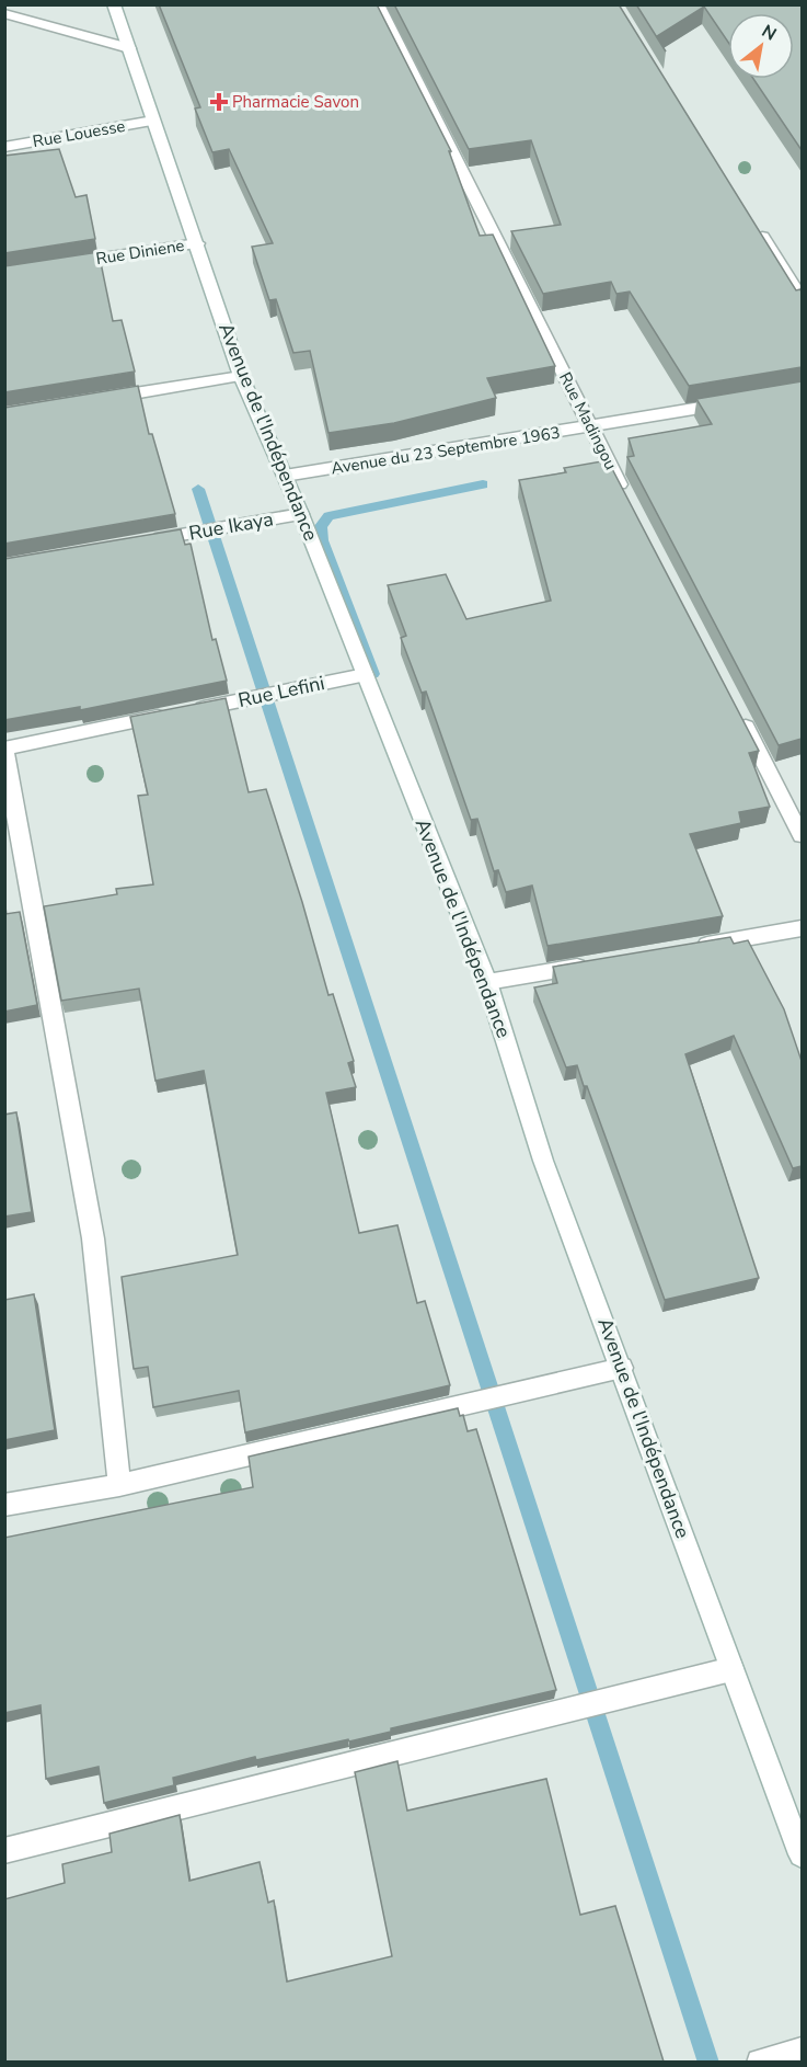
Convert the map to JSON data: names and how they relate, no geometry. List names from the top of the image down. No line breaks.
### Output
{"streets":{"street":["Rue Louesse","Rue Diniene","Rue Madingou","Avenue de l'Indépendance","Avenue du 23 Septembre 1963","Rue Ikaya","Rue Lefini"]},"crossings":[["Rue Louesse","Avenue de l'Indépendance"],["Rue Diniene","Avenue de l'Indépendance"],["Rue Madingou","Avenue du 23 Septembre 1963"],["Avenue de l'Indépendance","Avenue du 23 Septembre 1963"],["Avenue de l'Indépendance","Rue Ikaya"],["Avenue de l'Indépendance","Rue Lefini"]],"places":{"health":["Pharmacie Savon"]},"north":"top right"}
